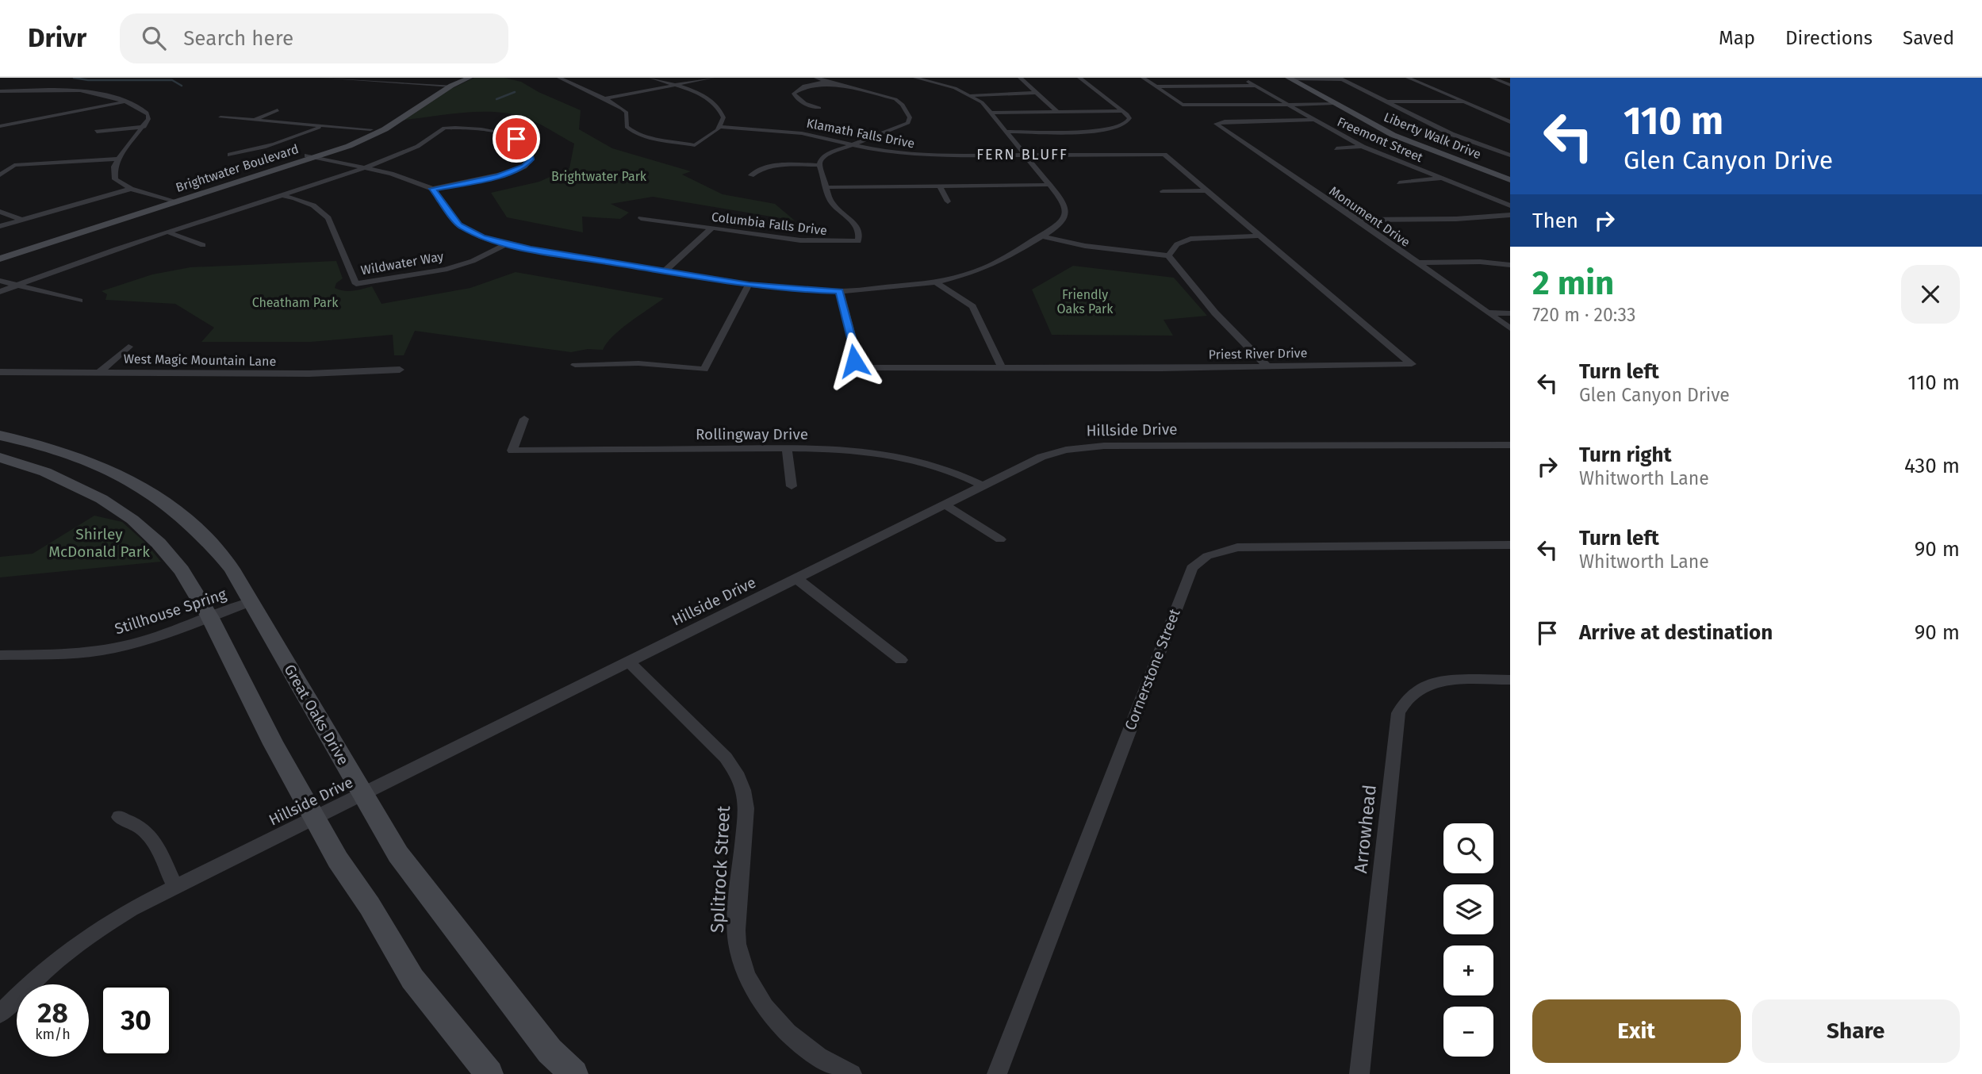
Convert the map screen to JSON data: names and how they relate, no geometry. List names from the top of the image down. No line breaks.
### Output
{"streets":{"street":["Klamath Falls Drive","Liberty Walk Drive","Freemont Street","Brightwater Boulevard","Monument Drive","Columbia Falls Drive","Wildwater Way","Priest River Drive","West Magic Mountain Lane","Hillside Drive","Rollingway Drive","Stillhouse Spring","Cornerstone Street","Great Oaks Drive","Arrowhead","Splitrock Street"]},"crossings":[["Klamath Falls Drive","Priest River Drive"],["Liberty Walk Drive","Freemont Street"],["Freemont Street","Monument Drive"],["Hillside Drive","Rollingway Drive"],["Hillside Drive","Great Oaks Drive"],["Hillside Drive","Splitrock Street"],["Stillhouse Spring","Great Oaks Drive"]],"districts":["FERN BLUFF"],"parks":["Brightwater Park","Friendly Oaks Park","Cheatham Park","Shirley McDonald Park"],"page":{"header":"Drivr","search":"Search here","nav":["Map","Directions","Saved"],"turn":["110 m","Glen Canyon Drive"],"then":"Then","heading":["2 min","720 m · 20:33"],"list":[{"name":"Turn left","note":"Glen Canyon Drive","value":"110 m"},{"name":"Turn right","note":"Whitworth Lane","value":"430 m"},{"name":"Turn left","note":"Whitworth Lane","value":"90 m"},{"name":"Arrive at destination","value":"90 m"}],"map_buttons":["+","−"],"speed":"28 km/h","limit":"30","buttons":["Exit","Share"]}}
